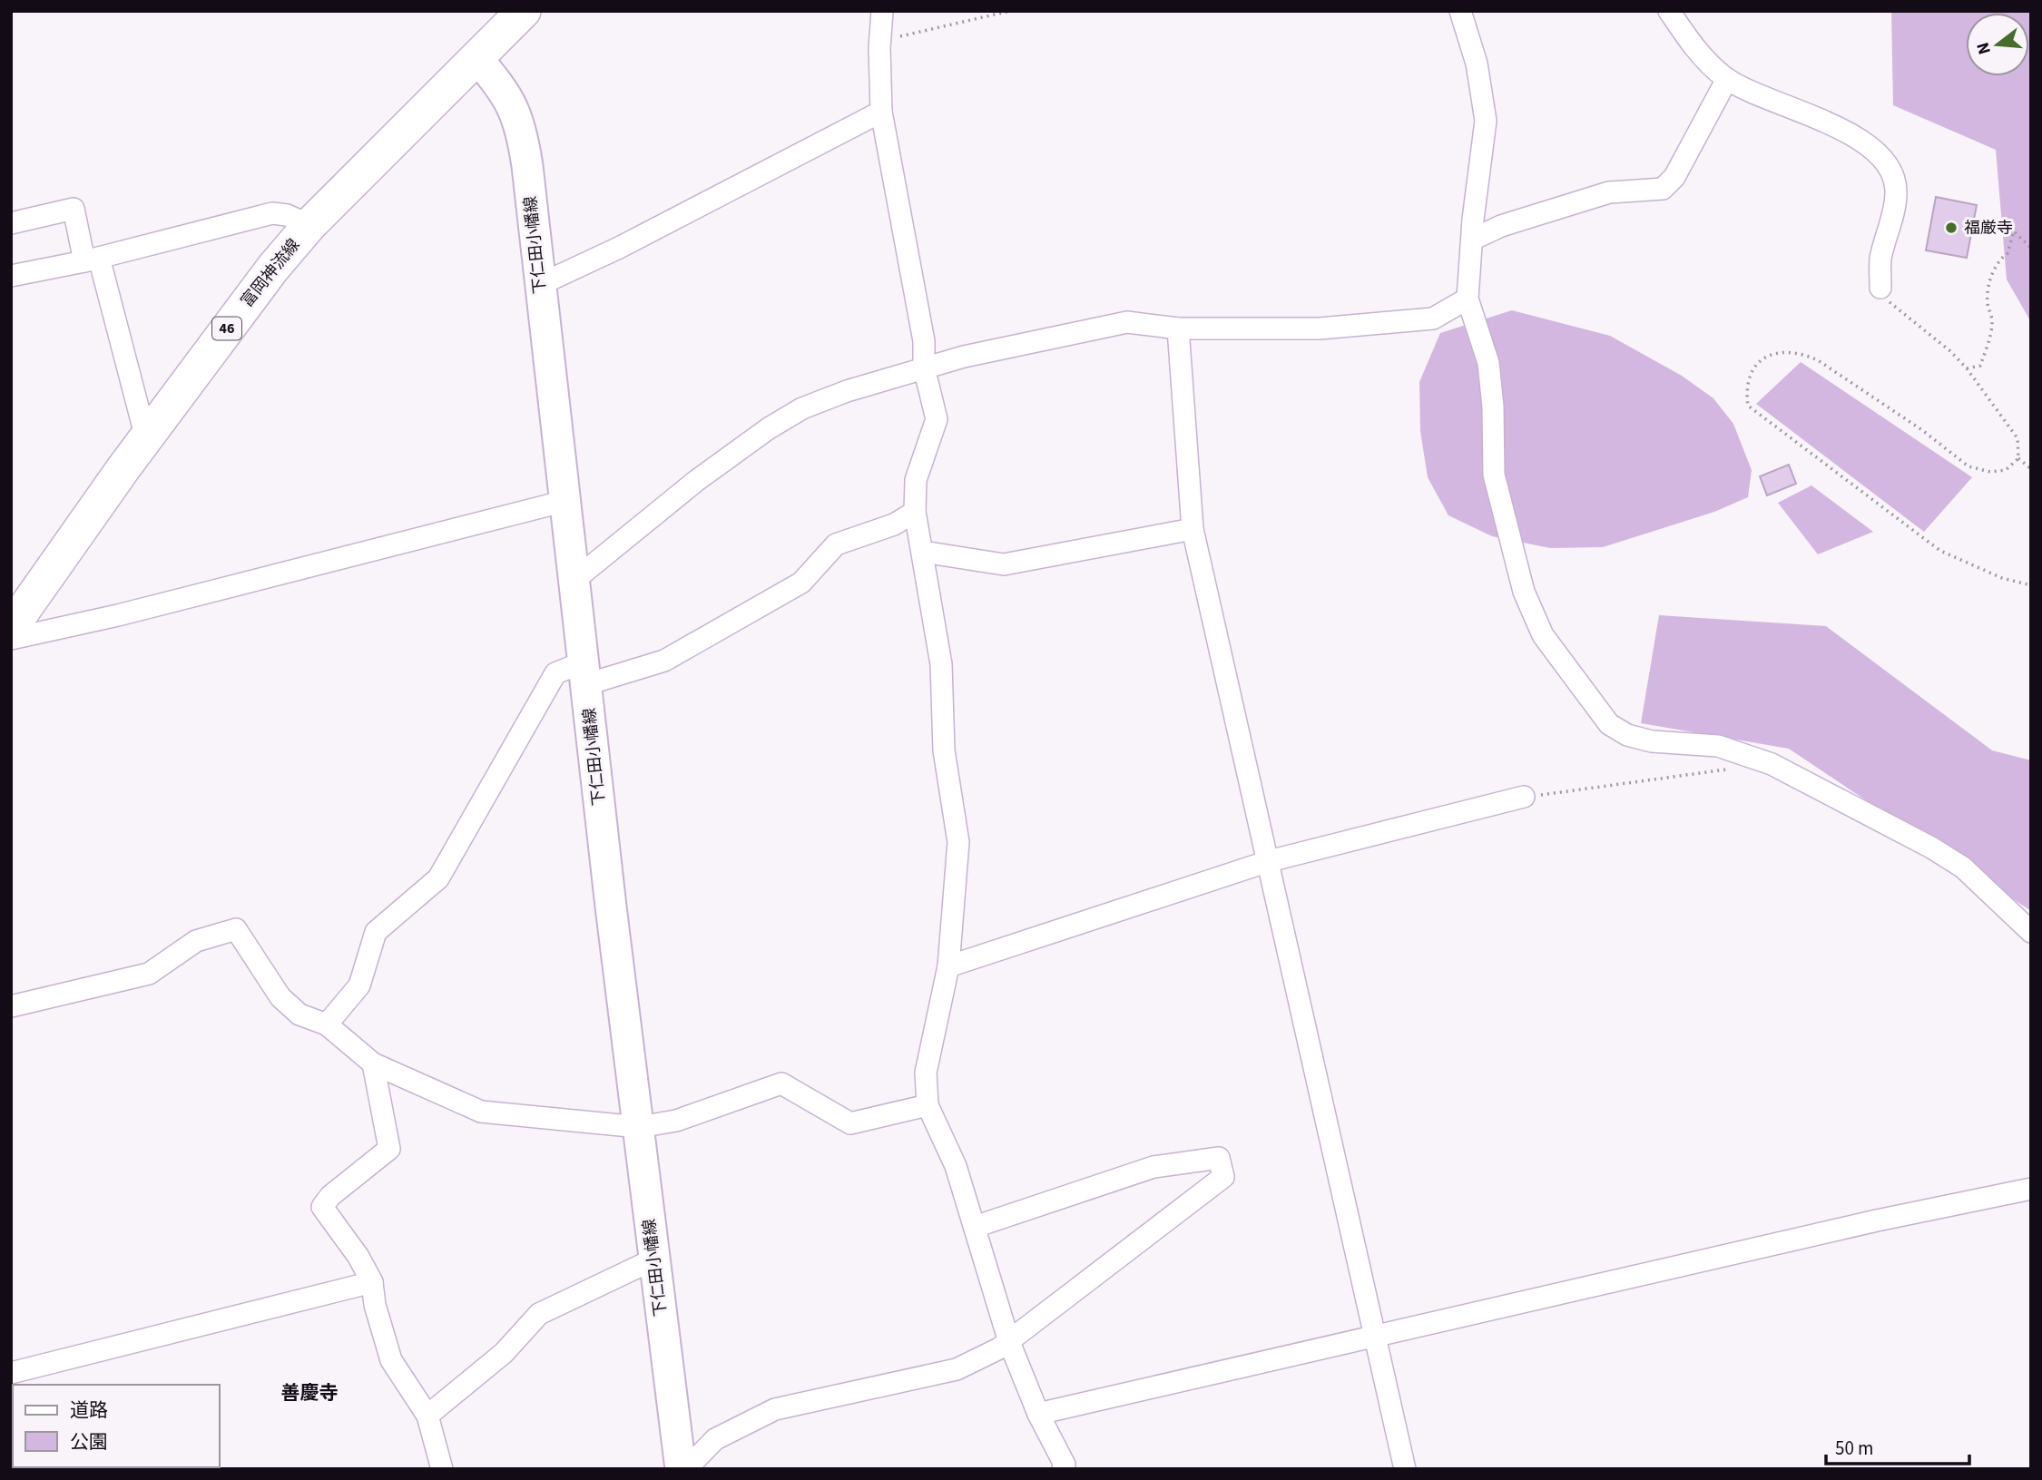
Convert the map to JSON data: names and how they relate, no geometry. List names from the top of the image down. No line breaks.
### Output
{"streets":{"main road":["下仁田小幡線","富岡神流線","46"]},"crossings":[["下仁田小幡線","富岡神流線"]],"districts":["善慶寺"],"places":["福厳寺"],"legend":["道路","公園"],"scale_bar":"50 m","north":"left"}
